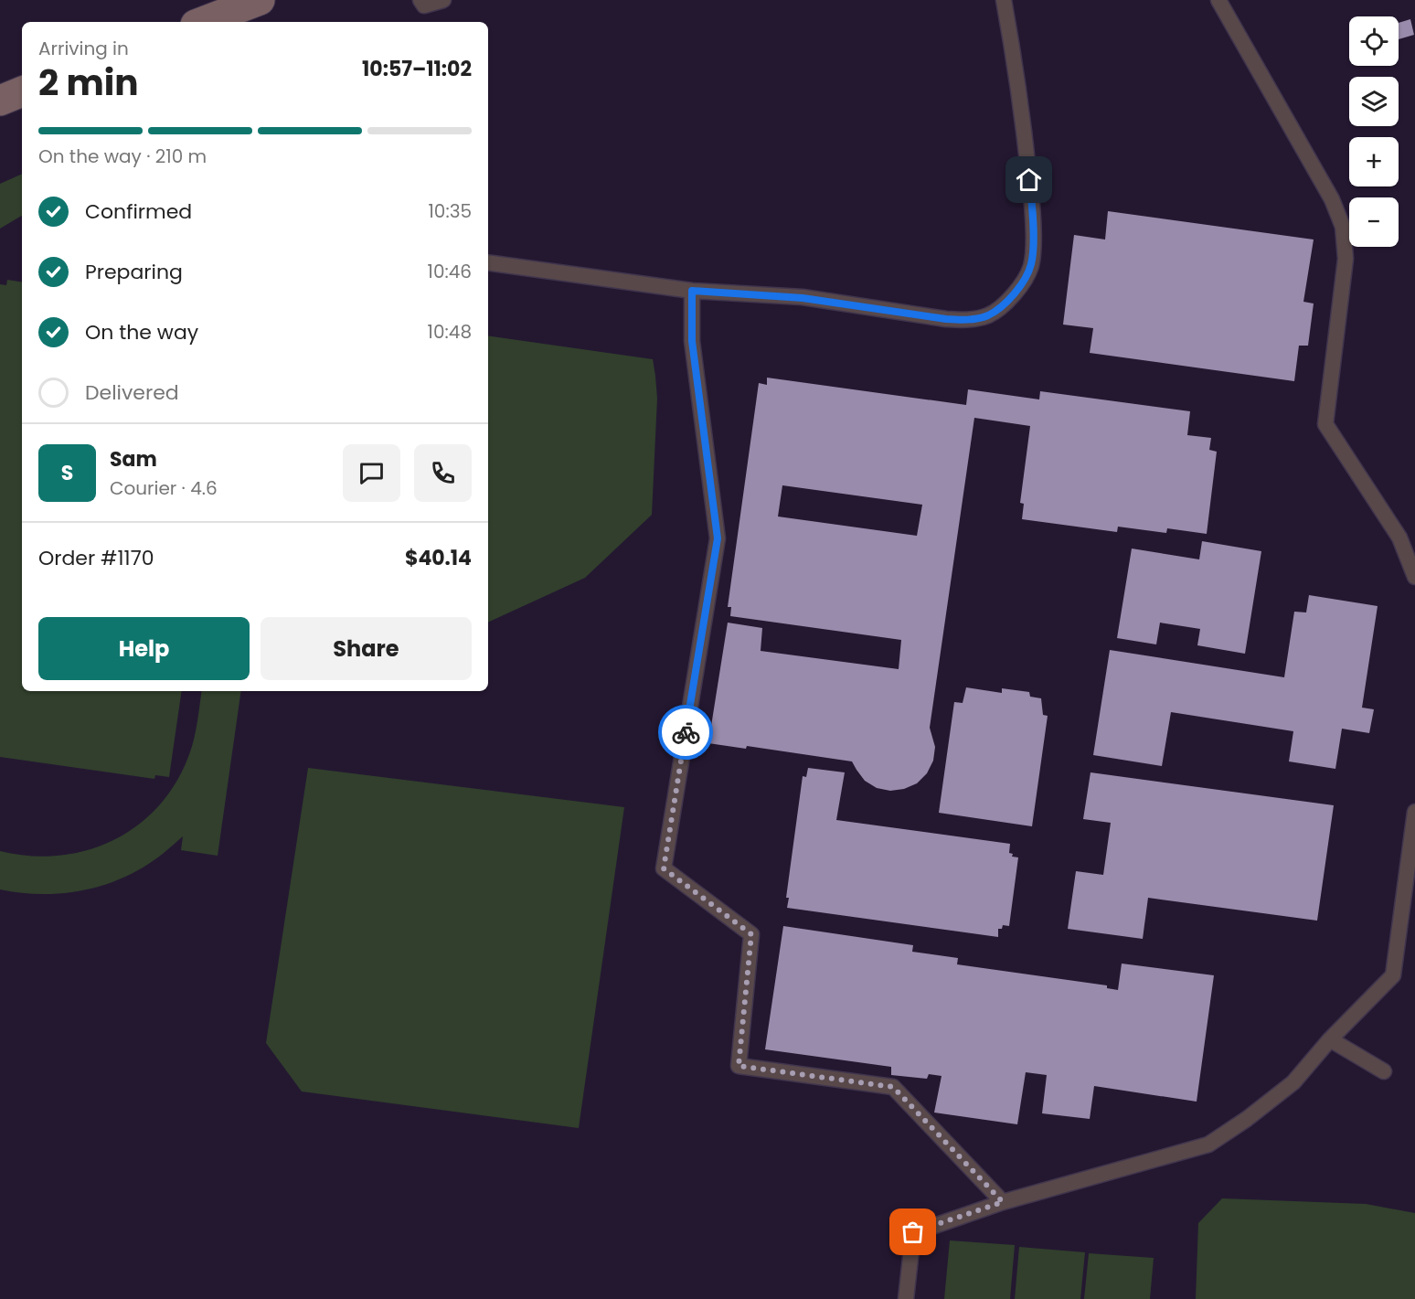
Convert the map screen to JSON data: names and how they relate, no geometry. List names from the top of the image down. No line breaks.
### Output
{"page":{"map_buttons":["+","−"],"heading":["2 min","Arriving in","10:57–11:02"],"panel":["Sam","Courier · 4.6","Order #1170","$40.14"],"bar":"On the way · 210 m","list":[["Confirmed","10:35"],["Preparing","10:46"],["On the way","10:48"],"Delivered"],"round":"S","buttons":["Help","Share"]}}
